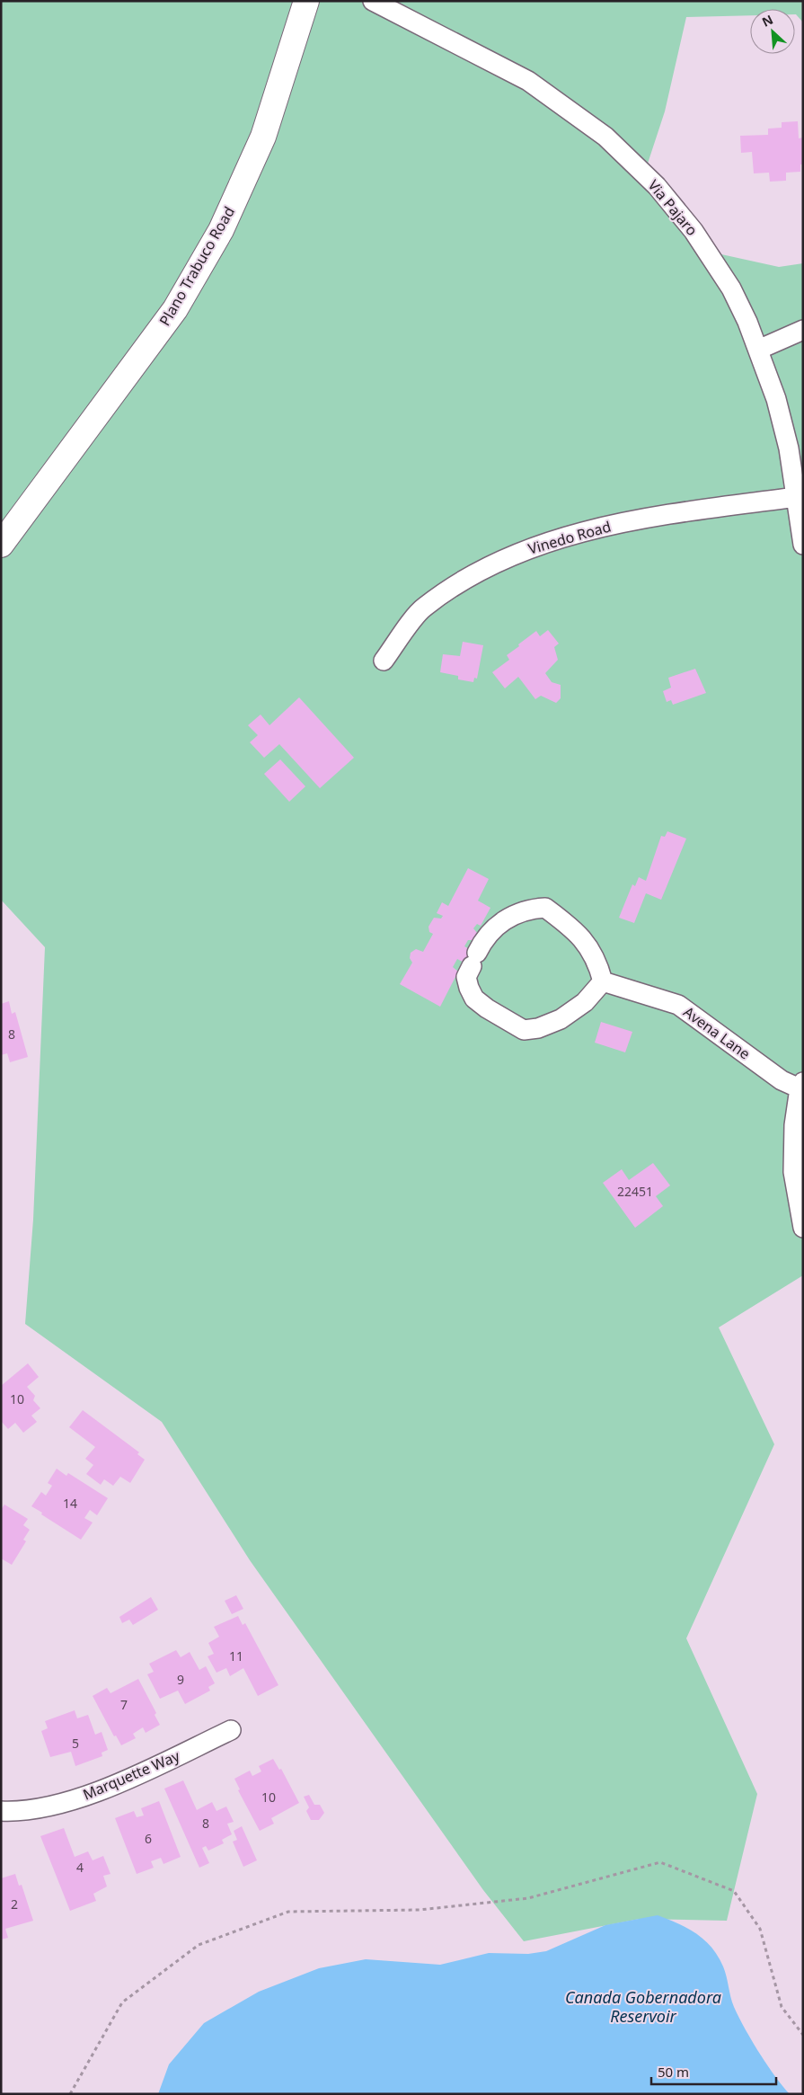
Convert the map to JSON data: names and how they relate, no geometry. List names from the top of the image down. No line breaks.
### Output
{"streets":{"street":["Via Pajaro","Plano Trabuco Road","Vinedo Road","Avena Lane","Marquette Way"]},"crossings":[["Via Pajaro","Vinedo Road"]],"water":["Canada Gobernadora Reservoir"],"house_numbers":["8","22451","10","14","11","9","7","5","10","8","6","4","2"],"scale_bar":"50 m","north":"top left"}
